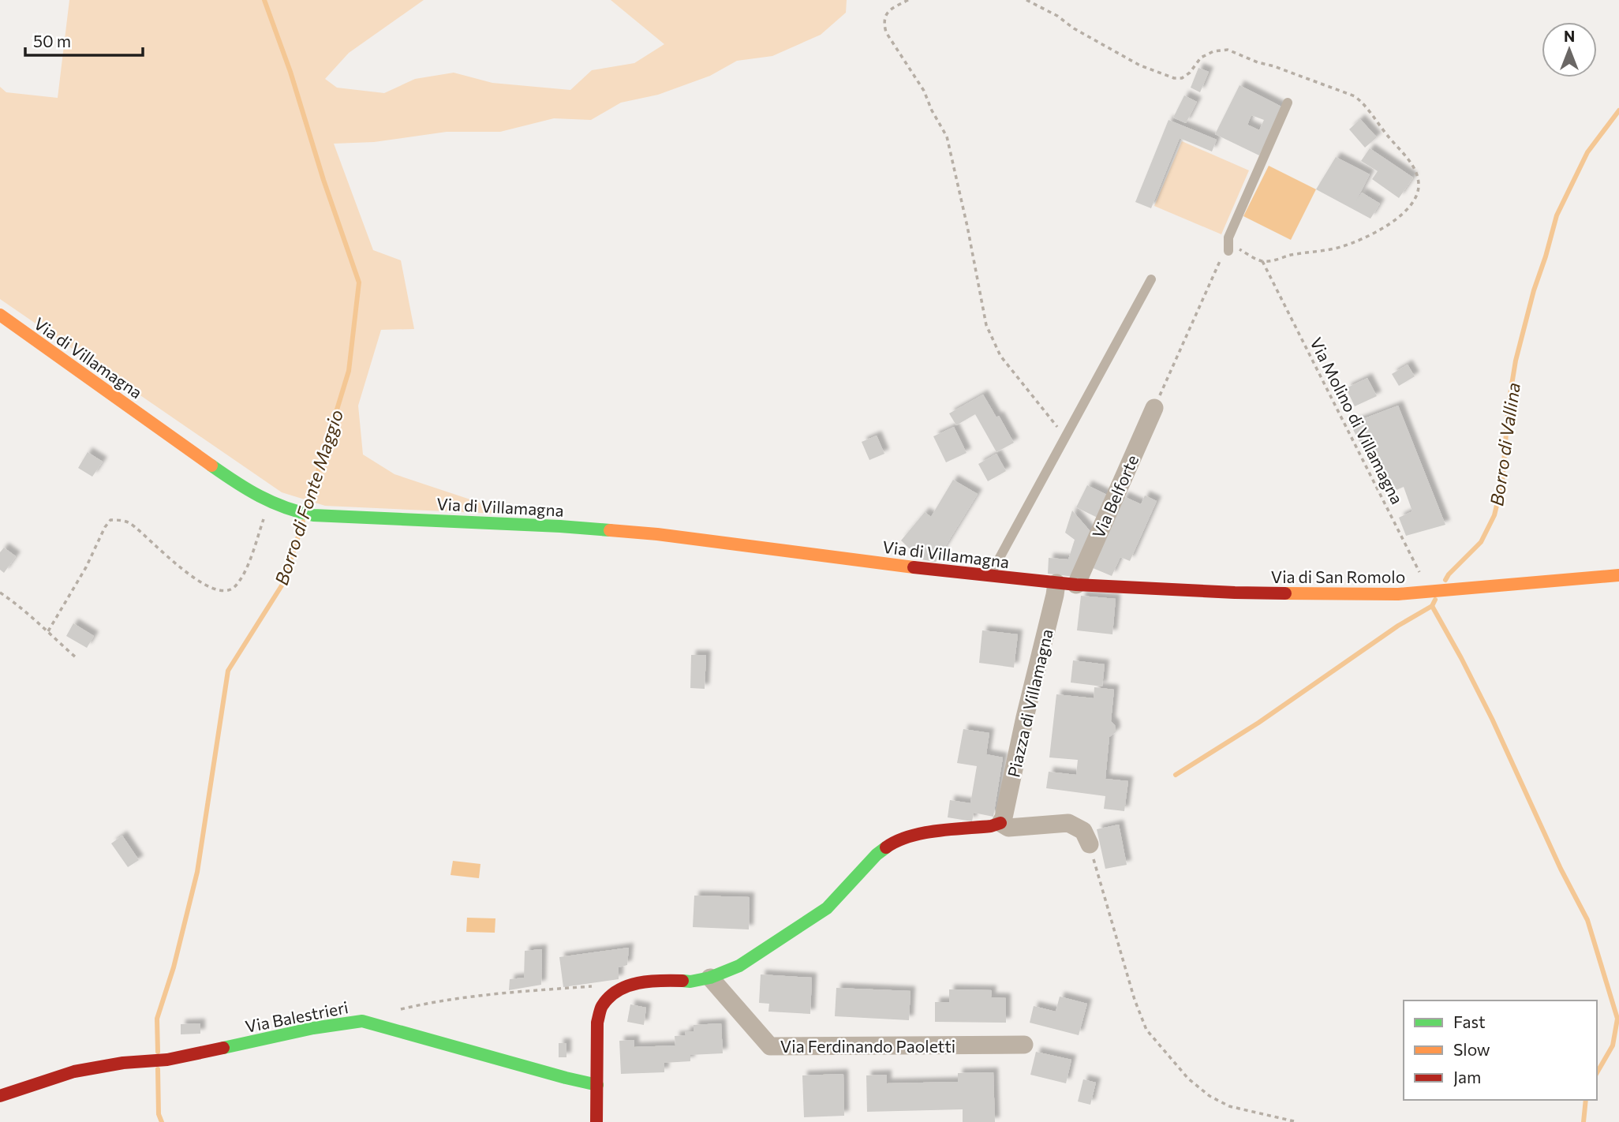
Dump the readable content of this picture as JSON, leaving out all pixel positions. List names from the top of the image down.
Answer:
{
  "streets": {
    "street": [
      "Via di Villamagna",
      "Via Belforte",
      "Via di San Romolo",
      "Piazza di Villamagna",
      "Via Balestrieri",
      "Via Ferdinando Paoletti"
    ],
    "path": ["Via Molino di Villamagna"]
  },
  "crossings": [
    ["Via di Villamagna", "Via di San Romolo"],
    ["Via di Villamagna", "Piazza di Villamagna"],
    ["Via Molino di Villamagna", "Via di San Romolo"],
    ["Via Belforte", "Via di San Romolo"],
    ["Via di San Romolo", "Piazza di Villamagna"]
  ],
  "water": ["Borro di Vallina", "Borro di Fonte Maggio"],
  "legend": ["Fast", "Slow", "Jam"],
  "scale_bar": "50 m",
  "north": "top"
}
